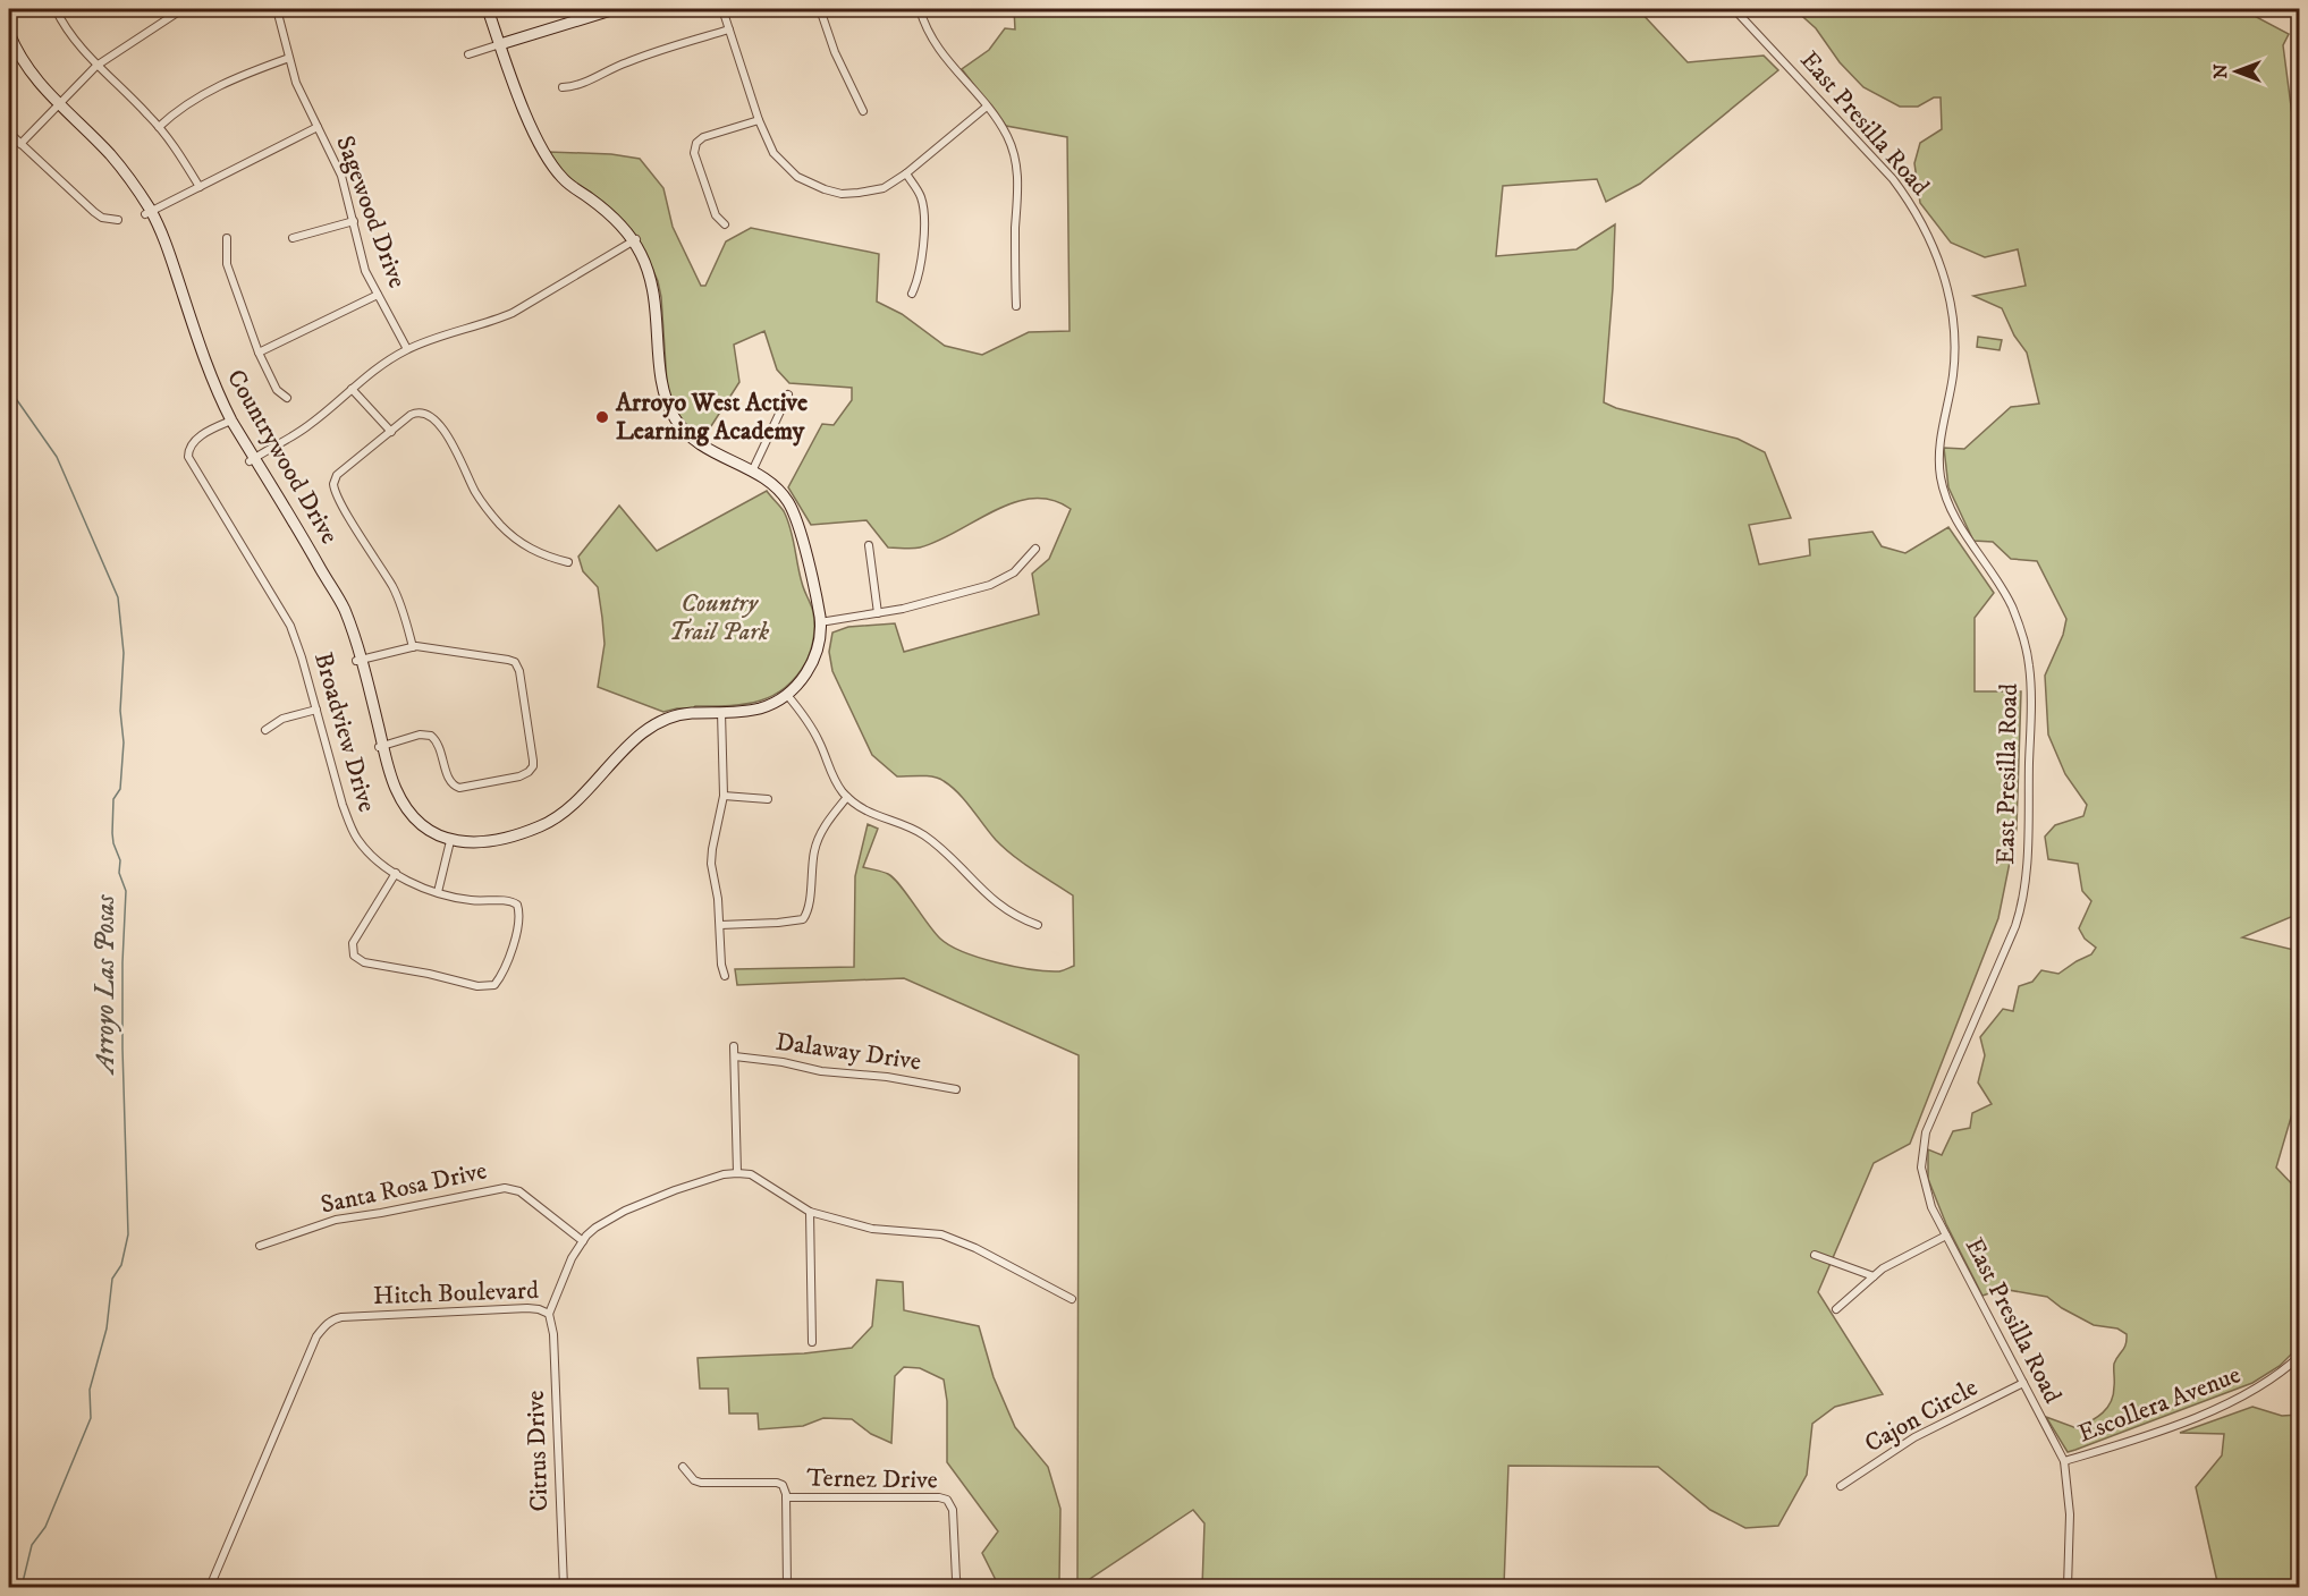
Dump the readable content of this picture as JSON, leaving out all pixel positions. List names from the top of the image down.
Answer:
{
  "streets": {
    "street": [
      "East Presilla Road",
      "Sagewood Drive",
      "Countrywood Drive",
      "Broadview Drive",
      "Dalaway Drive",
      "Santa Rosa Drive",
      "Hitch Boulevard",
      "Escollera Avenue",
      "Cajon Circle",
      "Citrus Drive",
      "Ternez Drive"
    ]
  },
  "crossings": [
    ["East Presilla Road", "Escollera Avenue"],
    ["East Presilla Road", "Cajon Circle"],
    ["Countrywood Drive", "Broadview Drive"],
    ["Santa Rosa Drive", "Hitch Boulevard"],
    ["Hitch Boulevard", "Citrus Drive"]
  ],
  "water": ["Arroyo Las Posas"],
  "parks": ["Country Trail Park"],
  "places": ["Arroyo West Active Learning Academy"],
  "north": "left"
}
